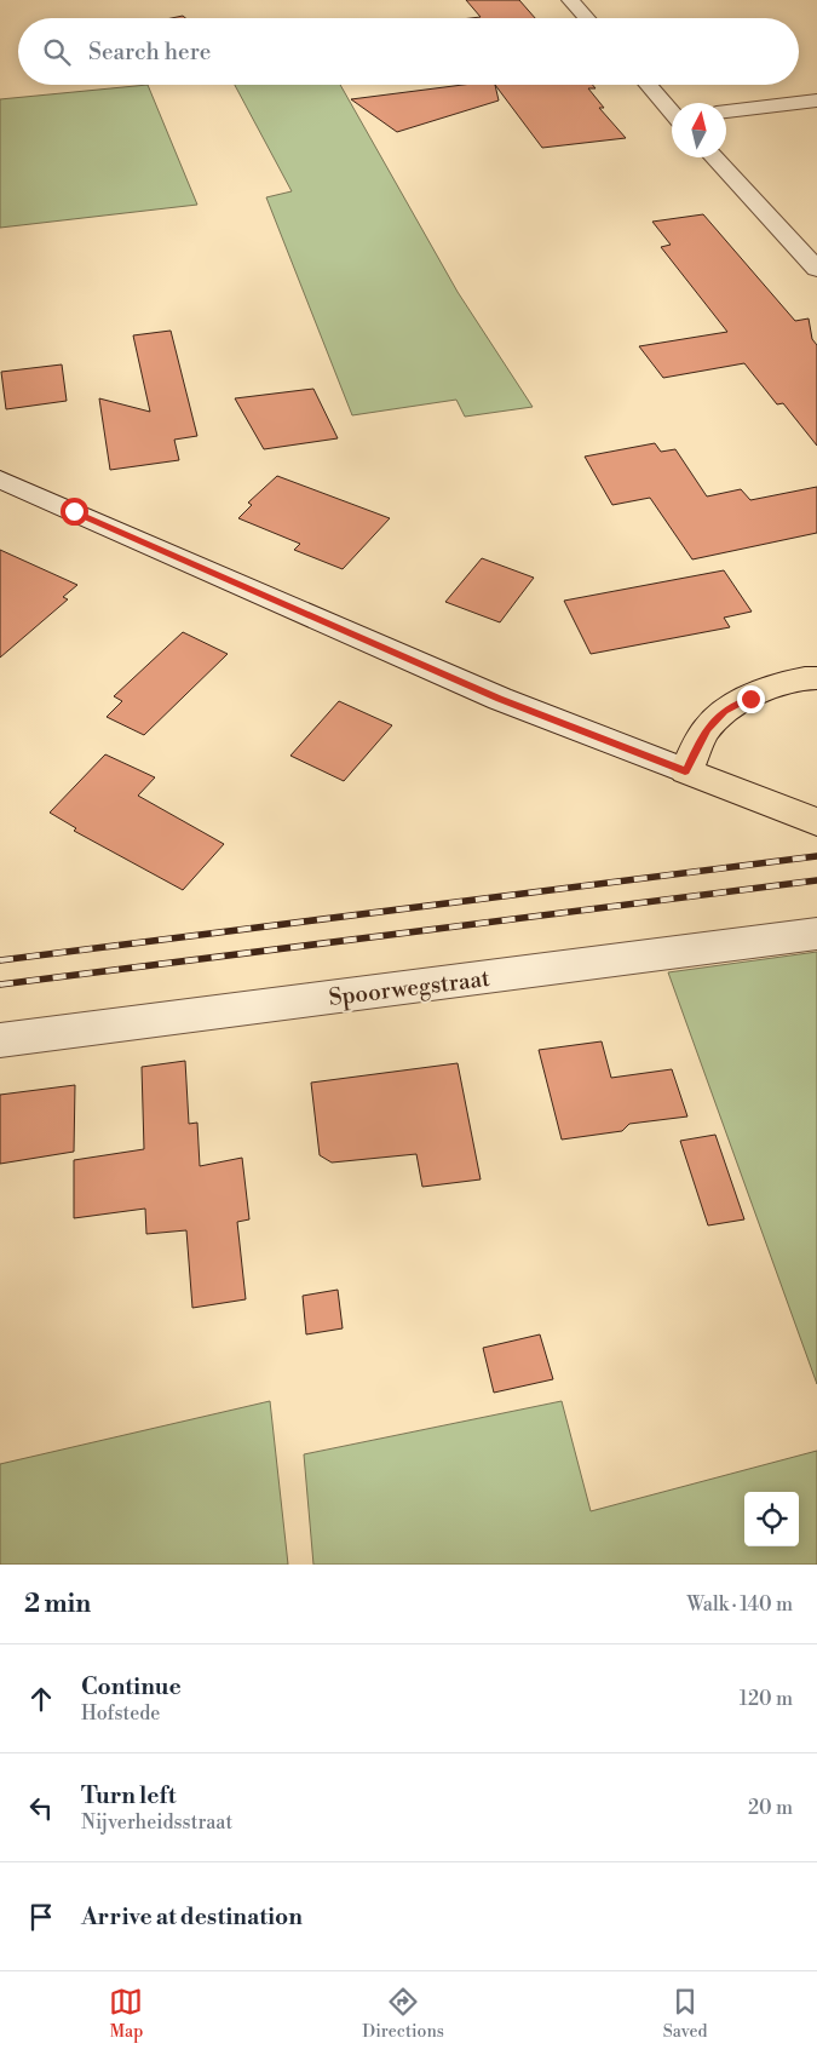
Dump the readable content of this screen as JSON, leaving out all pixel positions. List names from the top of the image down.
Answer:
{
  "streets": {
    "street": ["Spoorwegstraat"]
  },
  "north": "top",
  "page": {
    "search": "Search here",
    "heading": ["2 min", "Walk · 140 m"],
    "list": [
      ["Continue", "Hofstede", "120 m"],
      ["Turn left", "Nijverheidsstraat", "20 m"],
      "Arrive at destination"
    ],
    "nav": ["Map", "Directions", "Saved"]
  }
}
